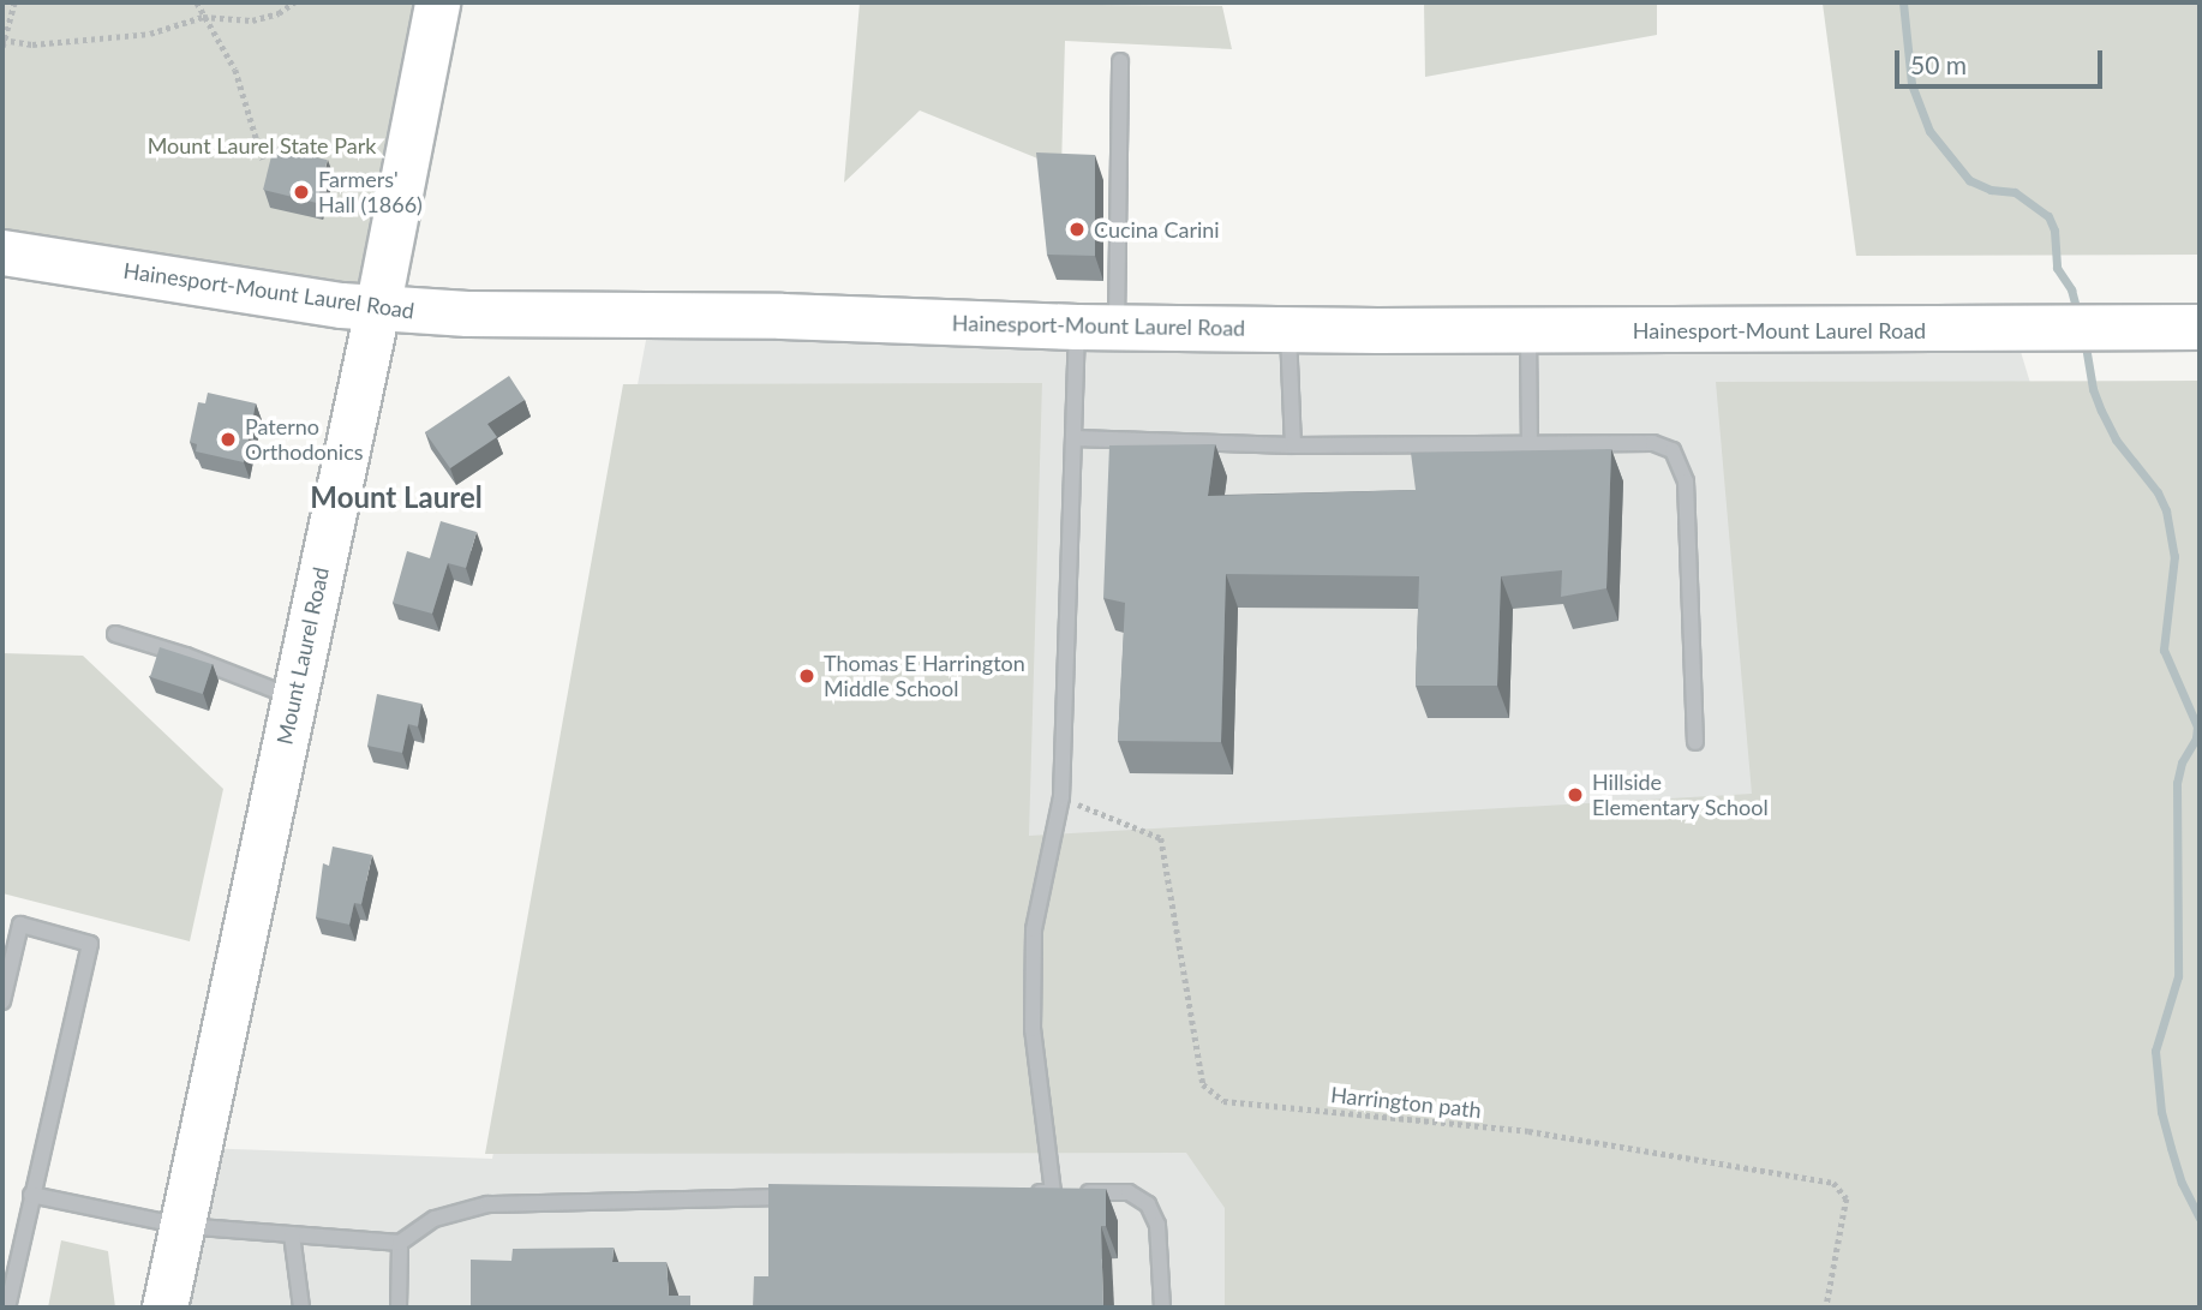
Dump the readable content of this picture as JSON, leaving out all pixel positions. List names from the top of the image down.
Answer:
{
  "streets": {
    "main road": ["Hainesport-Mount Laurel Road", "Mount Laurel Road"],
    "path": ["Harrington path"]
  },
  "crossings": [
    ["Hainesport-Mount Laurel Road", "Mount Laurel Road"]
  ],
  "districts": ["Mount Laurel"],
  "parks": ["Mount Laurel State Park"],
  "places": [
    "Farmers' Hall (1866)",
    "Cucina Carini",
    "Paterno Orthodonics",
    "Thomas E Harrington Middle School",
    "Hillside Elementary School"
  ],
  "scale_bar": "50 m"
}
